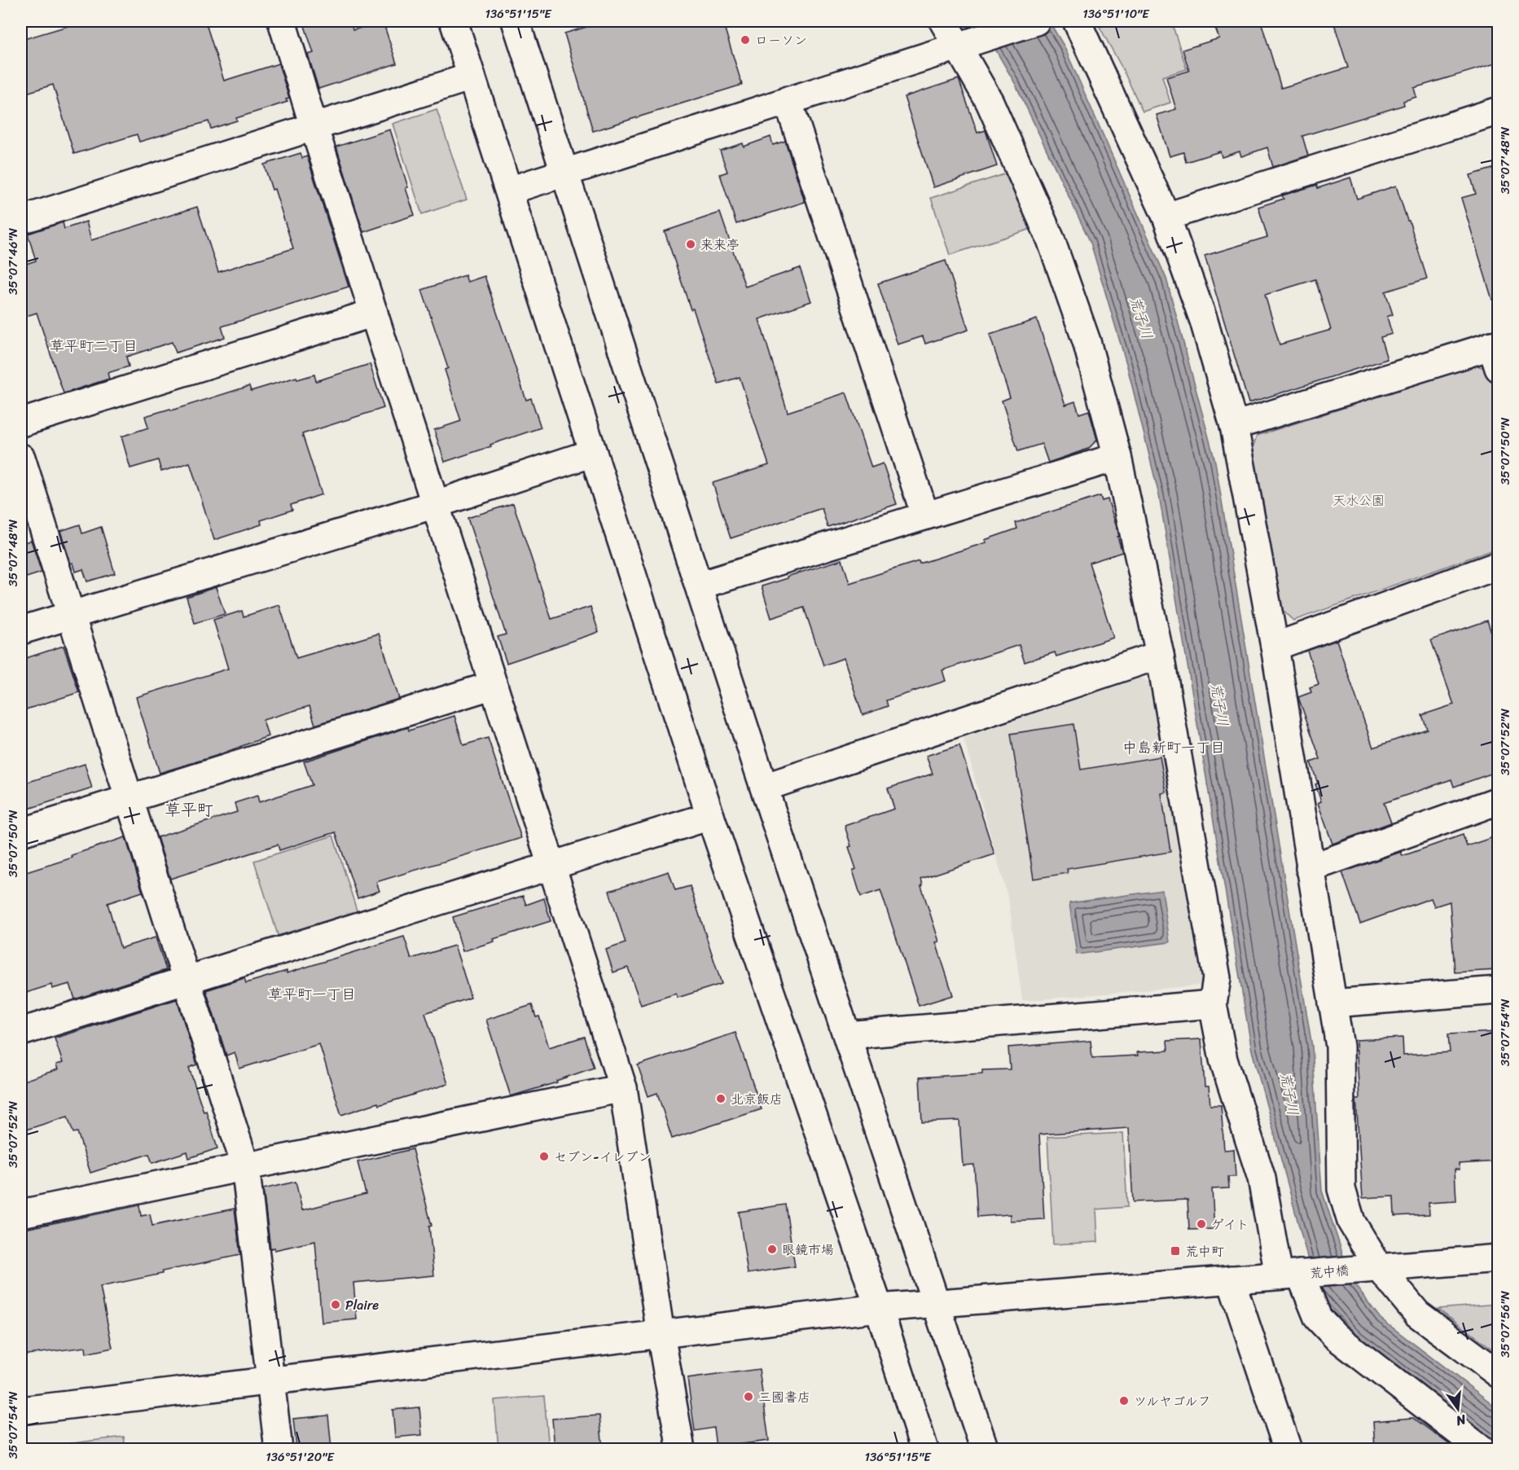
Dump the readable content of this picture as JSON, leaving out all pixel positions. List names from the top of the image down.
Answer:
{
  "streets": {
    "street": ["荒中橋"]
  },
  "districts": [
    "草平町二丁目",
    "中島新町一丁目",
    "草平町",
    "草平町一丁目"
  ],
  "water": ["荒子川"],
  "parks": ["天水公園"],
  "places": {
    "other": [
      "ローソン",
      "来来亭",
      "北京飯店",
      "セブン-イレブン",
      "ゲイト",
      "眼鏡市場",
      "Plaire",
      "三國書店",
      "ツルヤゴルフ"
    ],
    "transit": ["荒中町"]
  },
  "north": "bottom",
  "coordinates": [
    "136°51'15\"E",
    "136°51'10\"E",
    "35°07'48\"N",
    "35°07'46\"N",
    "35°07'50\"N",
    "35°07'52\"N",
    "35°07'54\"N",
    "35°07'56\"N",
    "136°51'20\"E"
  ]
}
